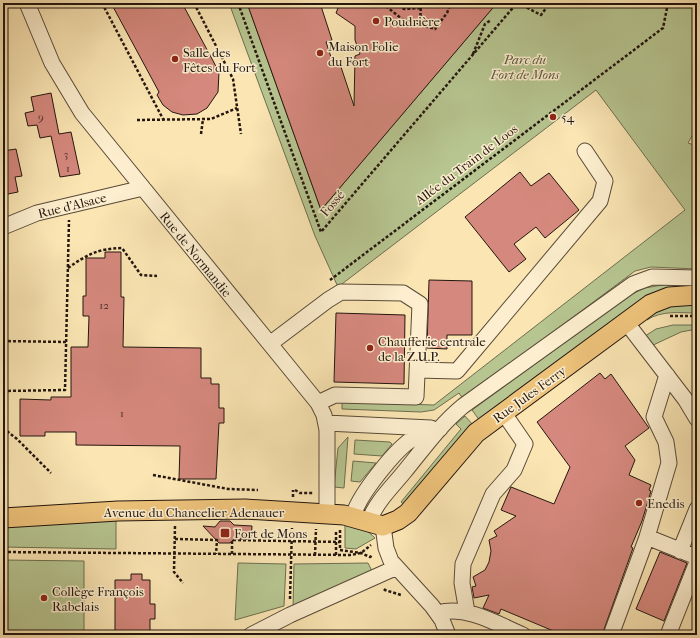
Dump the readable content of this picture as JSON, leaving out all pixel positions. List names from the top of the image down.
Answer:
{
  "streets": {
    "main road": ["Rue Jules Ferry", "Avenue du Chancelier Adenauer"],
    "street": ["Rue d'Alsace", "Rue de Normandie"],
    "path": ["Allée du Train de Loos", "Fossé"]
  },
  "crossings": [
    ["Rue d'Alsace", "Rue de Normandie"],
    ["Rue de Normandie", "Avenue du Chancelier Adenauer"],
    ["Rue Jules Ferry", "Avenue du Chancelier Adenauer"]
  ],
  "parks": ["Parc du Fort de Mons"],
  "places": {
    "other": [
      "Poudrière",
      "Maison Folie du Fort",
      "Salle des Fêtes du Fort",
      "54",
      "Chaufferie centrale de la Z.U.P.",
      "Enedis",
      "Collège François Rabelais"
    ],
    "transit": ["Fort de Mons"]
  },
  "house_numbers": [
    "9",
    "3",
    "1",
    "12",
    "1"
  ]
}
